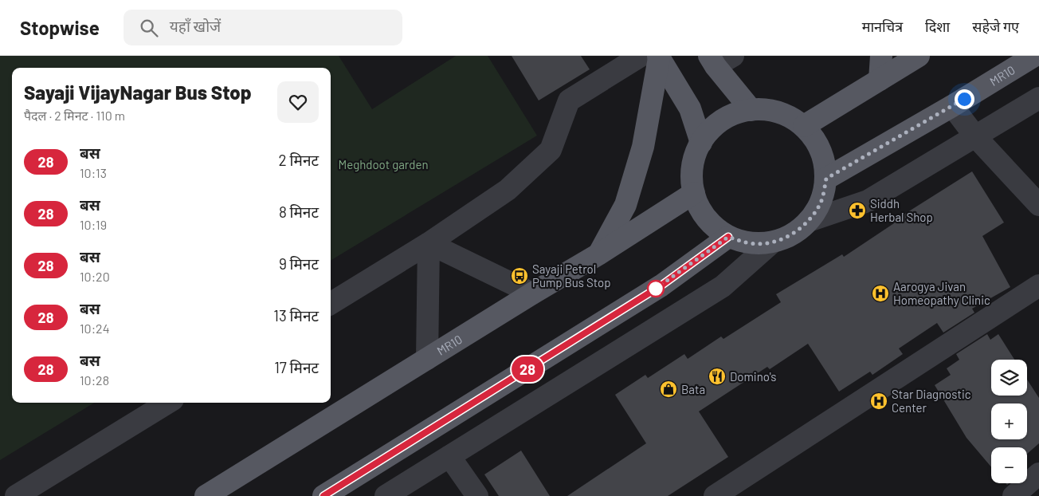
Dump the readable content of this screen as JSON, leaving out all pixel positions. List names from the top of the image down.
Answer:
{
  "streets": {
    "main road": ["MR10"]
  },
  "parks": ["Meghdoot garden"],
  "places": {
    "pharmacy": ["Siddh Herbal Shop"],
    "bus stop": ["Sayaji Petrol Pump Bus Stop"],
    "hospital": ["Aarogya Jivan Homeopathy Clinic", "Star Diagnostic Center"],
    "restaurant": ["Domino's"],
    "shop": ["Bata"]
  },
  "lines": ["bus line 28"],
  "page": {
    "header": "Stopwise",
    "search": "यहाँ खोजें",
    "nav": ["मानचित्र", "दिशा", "सहेजे गए"],
    "on_map": "28",
    "heading": ["Sayaji VijayNagar Bus Stop", "पैदल · 2 मिनट · 110 m"],
    "list": [
      {
        "mark": "28",
        "name": "बस",
        "note": "10:13",
        "value": "2 मिनट"
      },
      {
        "mark": "28",
        "name": "बस",
        "note": "10:19",
        "value": "8 मिनट"
      },
      {
        "mark": "28",
        "name": "बस",
        "note": "10:20",
        "value": "9 मिनट"
      },
      {
        "mark": "28",
        "name": "बस",
        "note": "10:24",
        "value": "13 मिनट"
      },
      {
        "mark": "28",
        "name": "बस",
        "note": "10:28",
        "value": "17 मिनट"
      }
    ],
    "map_buttons": ["+", "−"]
  }
}
